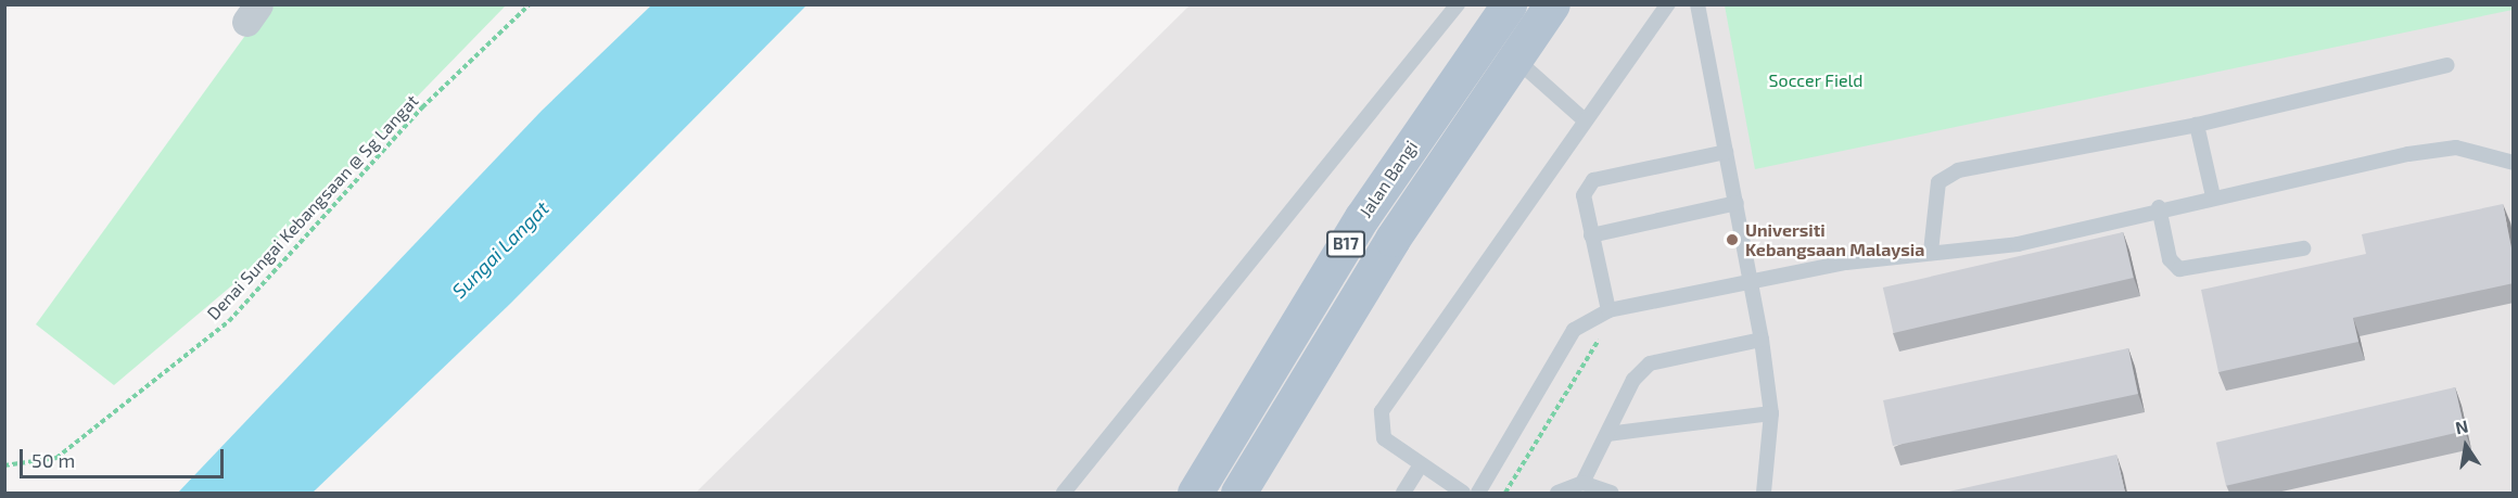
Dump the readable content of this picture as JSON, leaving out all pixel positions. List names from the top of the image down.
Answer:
{
  "streets": {
    "main road": ["Jalan Bangi", "B17"],
    "path": ["Denai Sungai Kebangsaan @ Sg Langat"]
  },
  "water": ["Sungai Langat"],
  "parks": ["Soccer Field"],
  "places": ["Universiti Kebangsaan Malaysia"],
  "scale_bar": "50 m",
  "north": "top"
}
